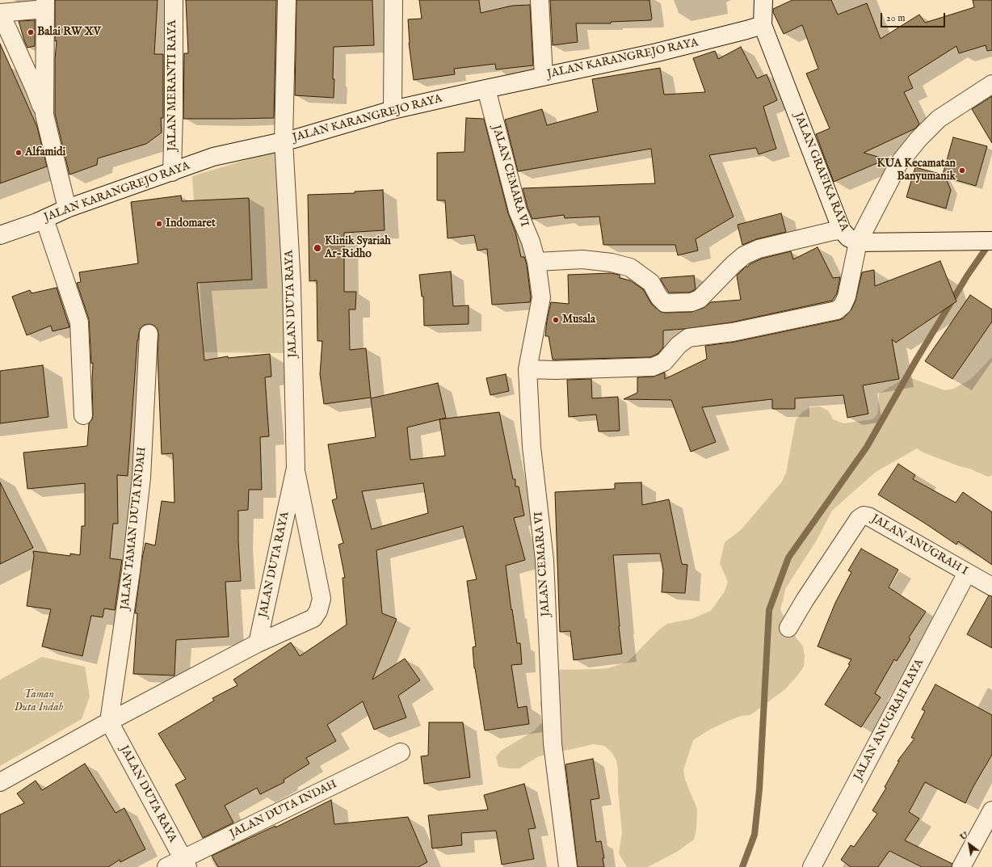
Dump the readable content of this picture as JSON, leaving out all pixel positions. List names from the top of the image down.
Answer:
{
  "streets": {
    "street": [
      "JALAN KARANGREJO RAYA",
      "JALAN MERANTI RAYA",
      "JALAN GRAFIKA RAYA",
      "JALAN CEMARA VI",
      "JALAN DUTA RAYA",
      "JALAN TAMAN DUTA INDAH",
      "JALAN ANUGRAH I",
      "JALAN ANUGRAH RAYA",
      "JALAN DUTA INDAH"
    ]
  },
  "crossings": [
    ["JALAN KARANGREJO RAYA", "JALAN MERANTI RAYA"],
    ["JALAN KARANGREJO RAYA", "JALAN GRAFIKA RAYA"],
    ["JALAN KARANGREJO RAYA", "JALAN CEMARA VI"],
    ["JALAN KARANGREJO RAYA", "JALAN DUTA RAYA"],
    ["JALAN DUTA RAYA", "JALAN TAMAN DUTA INDAH"],
    ["JALAN DUTA RAYA", "JALAN DUTA INDAH"],
    ["JALAN ANUGRAH I", "JALAN ANUGRAH RAYA"]
  ],
  "parks": ["Taman Duta Indah"],
  "places": [
    "Balai RW XV",
    "Alfamidi",
    "KUA Kecamatan Banyumanik",
    "Indomaret",
    "Klinik Syariah Ar-Ridho",
    "Musala"
  ],
  "scale_bar": "20 m",
  "north": "top left"
}
